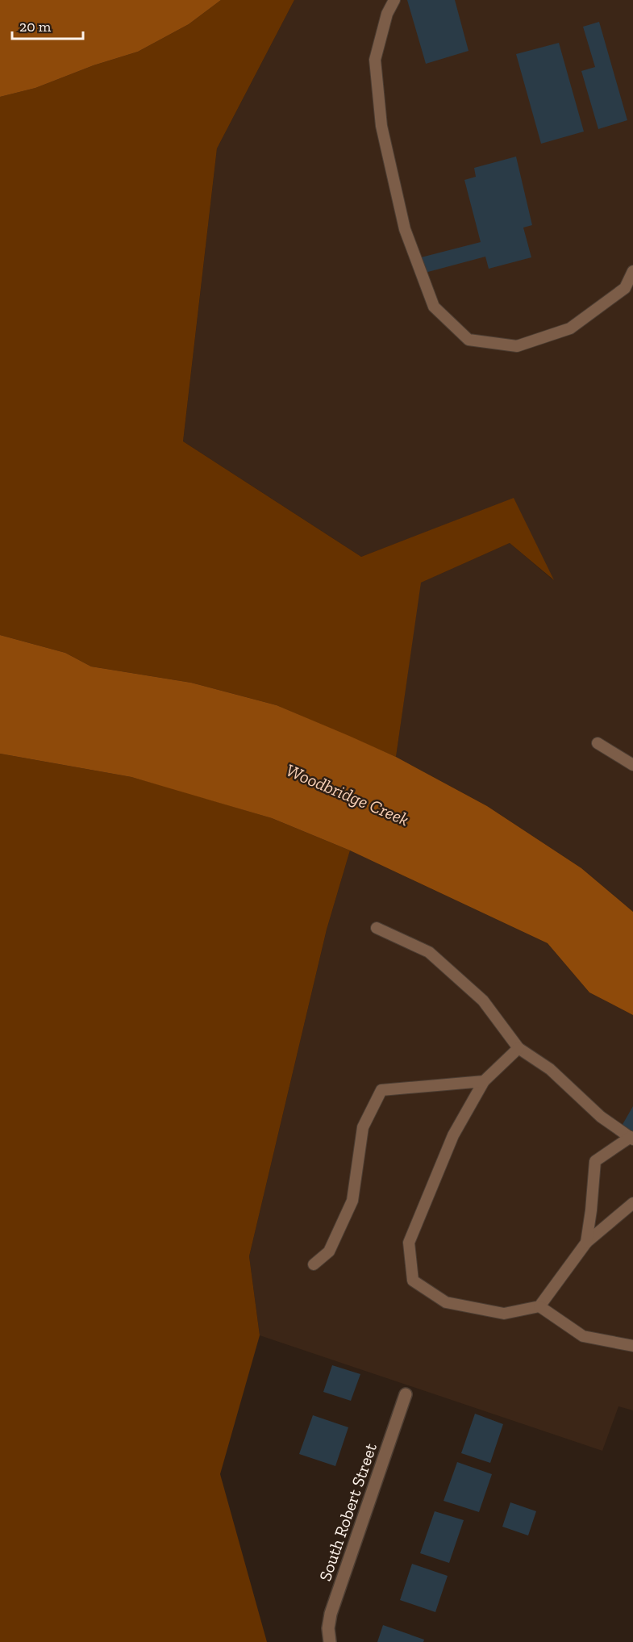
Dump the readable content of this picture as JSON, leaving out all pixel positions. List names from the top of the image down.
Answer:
{
  "streets": {
    "street": ["South Robert Street"]
  },
  "water": ["Woodbridge Creek"],
  "scale_bar": "20 m"
}
